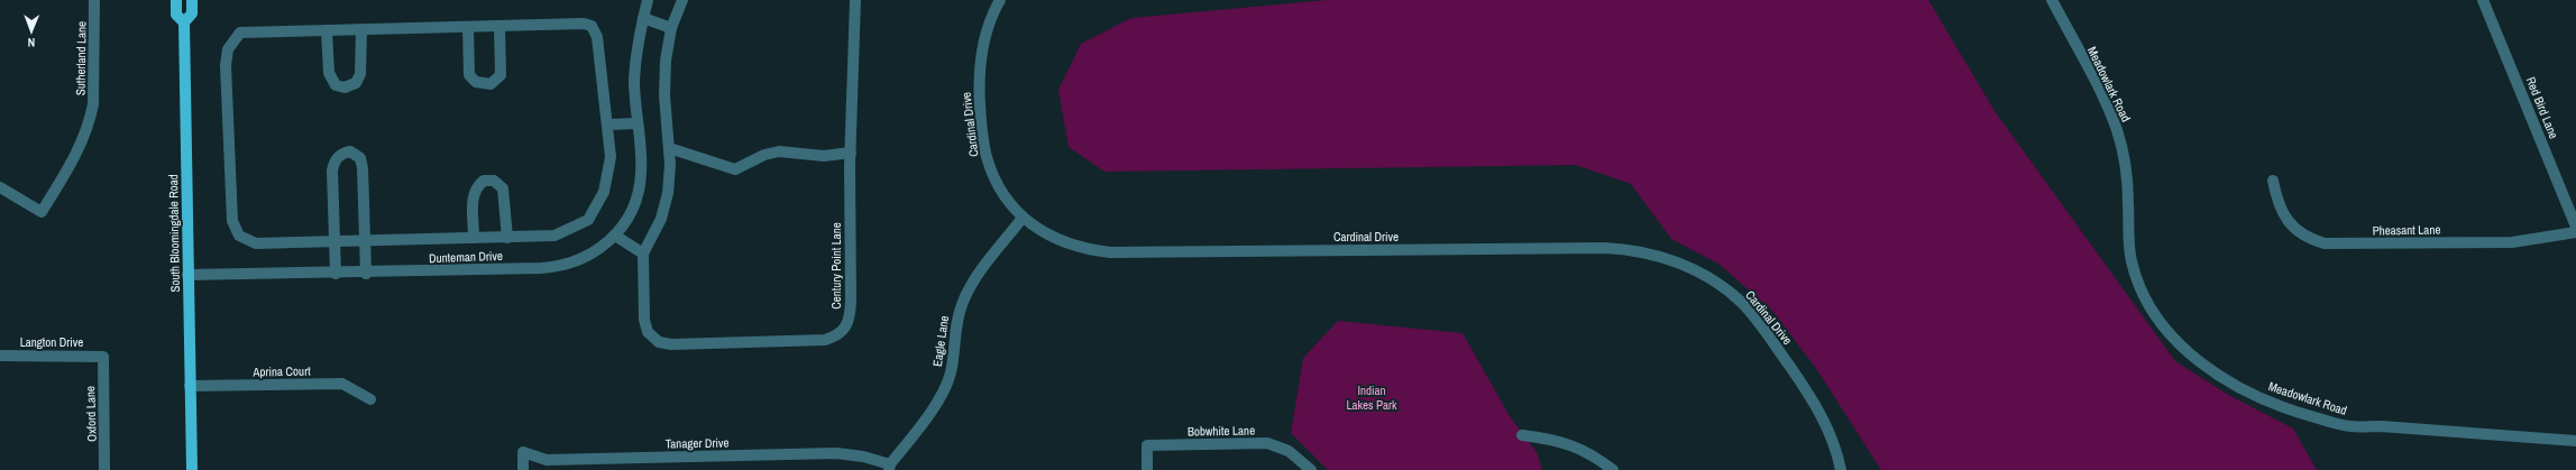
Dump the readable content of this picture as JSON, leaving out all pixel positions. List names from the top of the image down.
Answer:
{
  "streets": {
    "main road": ["South Bloomingdale Road"],
    "street": [
      "Sutherland Lane",
      "Meadowlark Road",
      "Red Bird Lane",
      "Cardinal Drive",
      "Pheasant Lane",
      "Dunteman Drive",
      "Century Point Lane",
      "Eagle Lane",
      "Langton Drive",
      "Aprina Court",
      "Oxford Lane",
      "Bobwhite Lane",
      "Tanager Drive"
    ]
  },
  "crossings": [
    ["Cardinal Drive", "Eagle Lane"],
    ["South Bloomingdale Road", "Dunteman Drive"],
    ["South Bloomingdale Road", "Aprina Court"],
    ["Eagle Lane", "Tanager Drive"],
    ["Langton Drive", "Oxford Lane"]
  ],
  "parks": ["Indian Lakes Park"],
  "north": "bottom"
}
